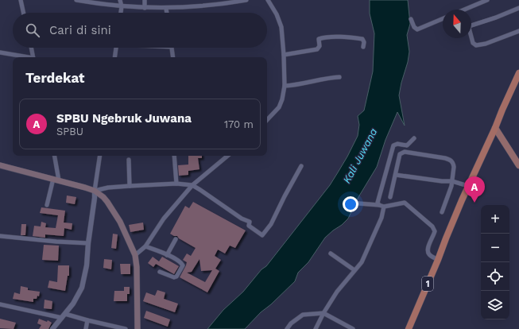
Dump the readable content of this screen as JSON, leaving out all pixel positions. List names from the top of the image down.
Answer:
{
  "streets": {
    "highway": ["1"]
  },
  "water": ["Kali Juwana"],
  "north": "top",
  "page": {
    "search": "Cari di sini",
    "heading": "Terdekat",
    "list": [
      {
        "mark": "A",
        "name": "SPBU Ngebruk Juwana",
        "note": "SPBU",
        "value": "170 m"
      }
    ],
    "pins": "A",
    "map_buttons": ["+", "−"]
  }
}
